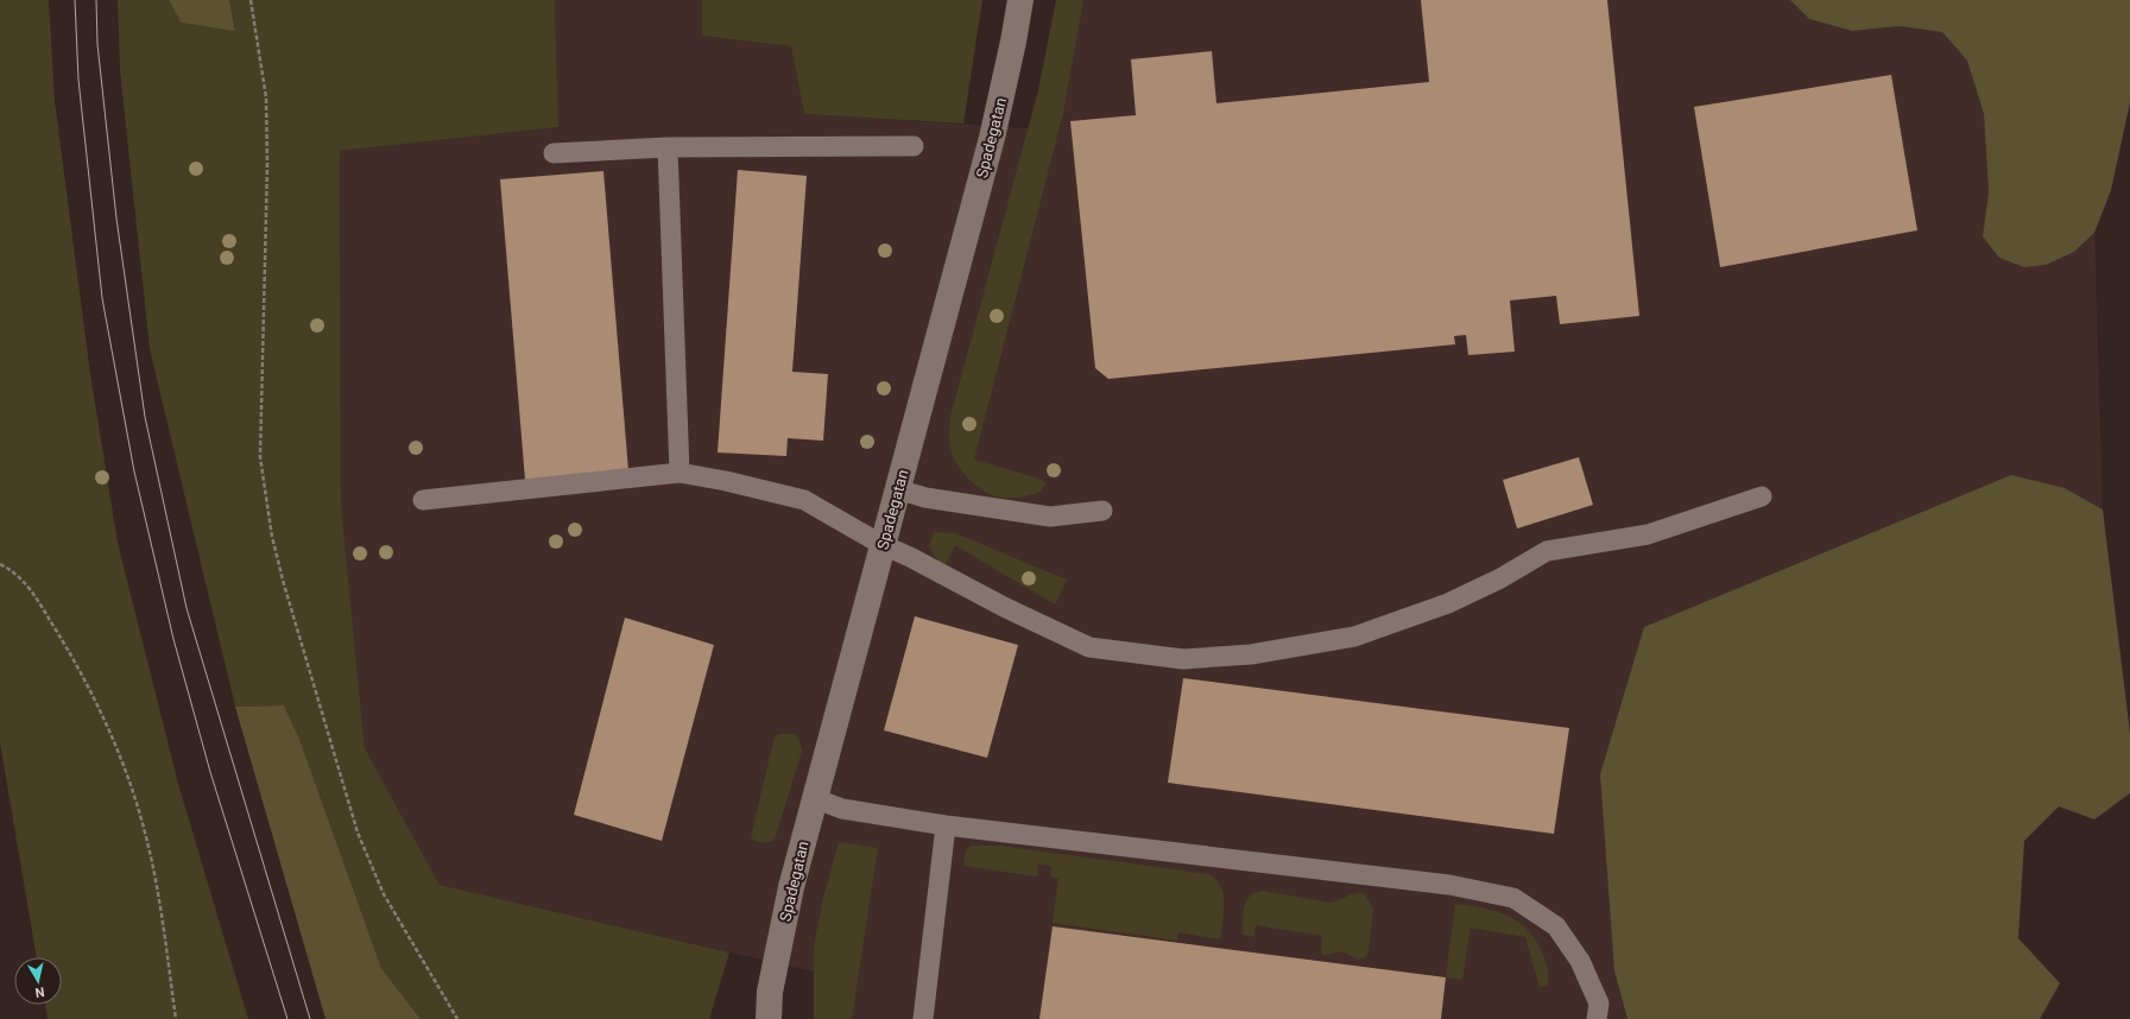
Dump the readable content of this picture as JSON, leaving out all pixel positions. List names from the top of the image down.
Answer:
{
  "streets": {
    "street": ["Spadegatan"]
  },
  "north": "bottom"
}
